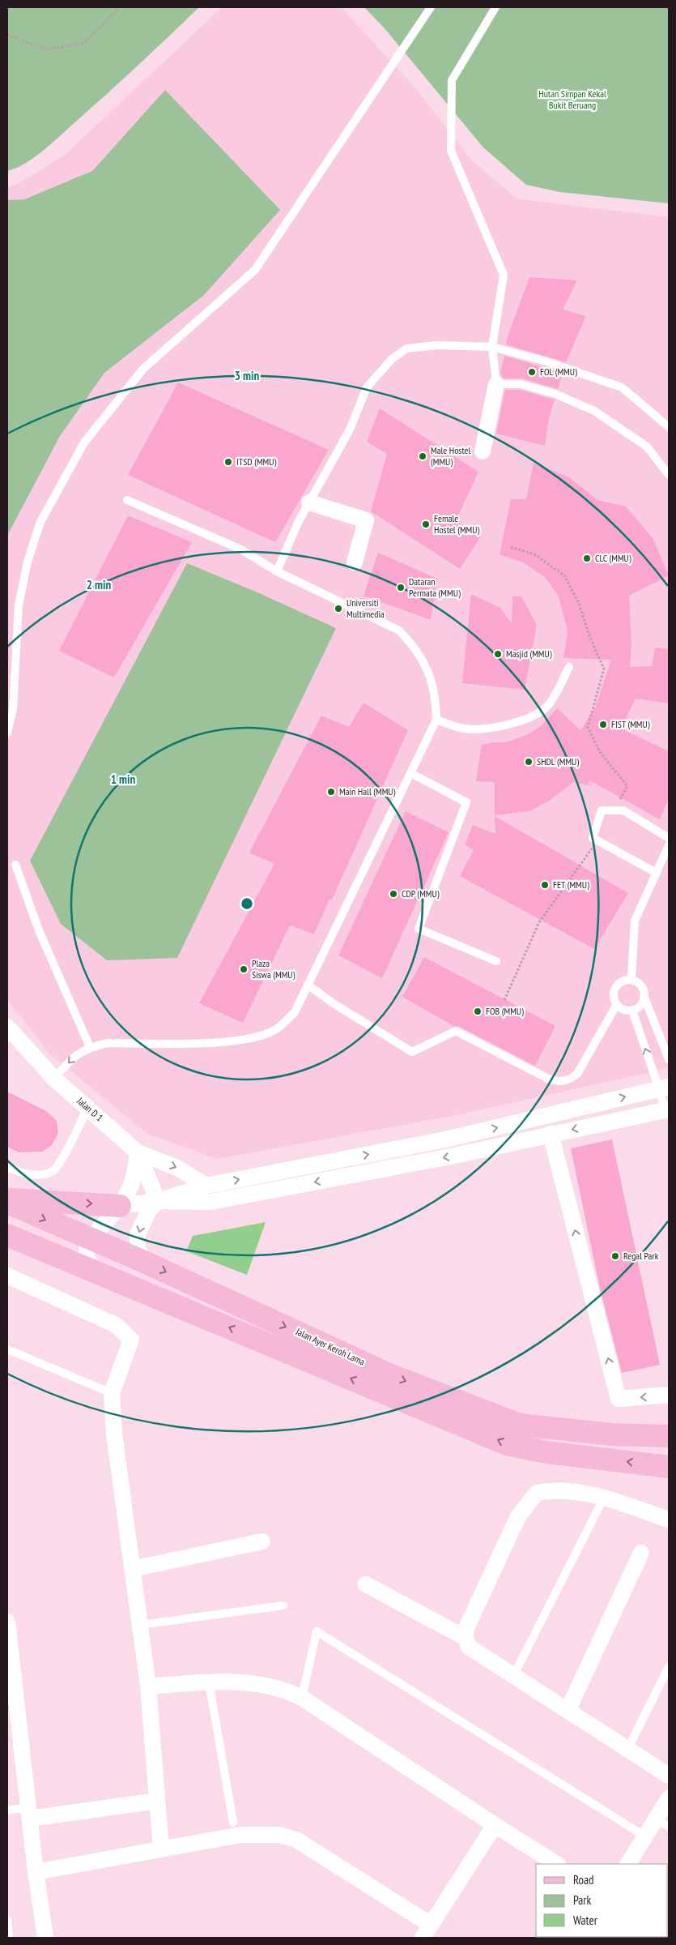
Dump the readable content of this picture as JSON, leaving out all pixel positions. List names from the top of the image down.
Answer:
{
  "streets": {
    "main road": ["Jalan Ayer Keroh Lama"],
    "street": ["Jalan D 1"]
  },
  "parks": ["Hutan Simpan Kekal Bukit Beruang"],
  "places": [
    "FOL (MMU)",
    "Male Hostel (MMU)",
    "ITSD (MMU)",
    "Female Hostel (MMU)",
    "CLC (MMU)",
    "Dataran Permata (MMU)",
    "Universiti Multimedia",
    "Masjid (MMU)",
    "FIST (MMU)",
    "SHDL (MMU)",
    "Main Hall (MMU)",
    "FET (MMU)",
    "CDP (MMU)",
    "Plaza Siswa (MMU)",
    "FOB (MMU)",
    "Regal Park"
  ],
  "legend": ["Road", "Park", "Water"],
  "rings": ["3 min", "2 min", "1 min"]
}
